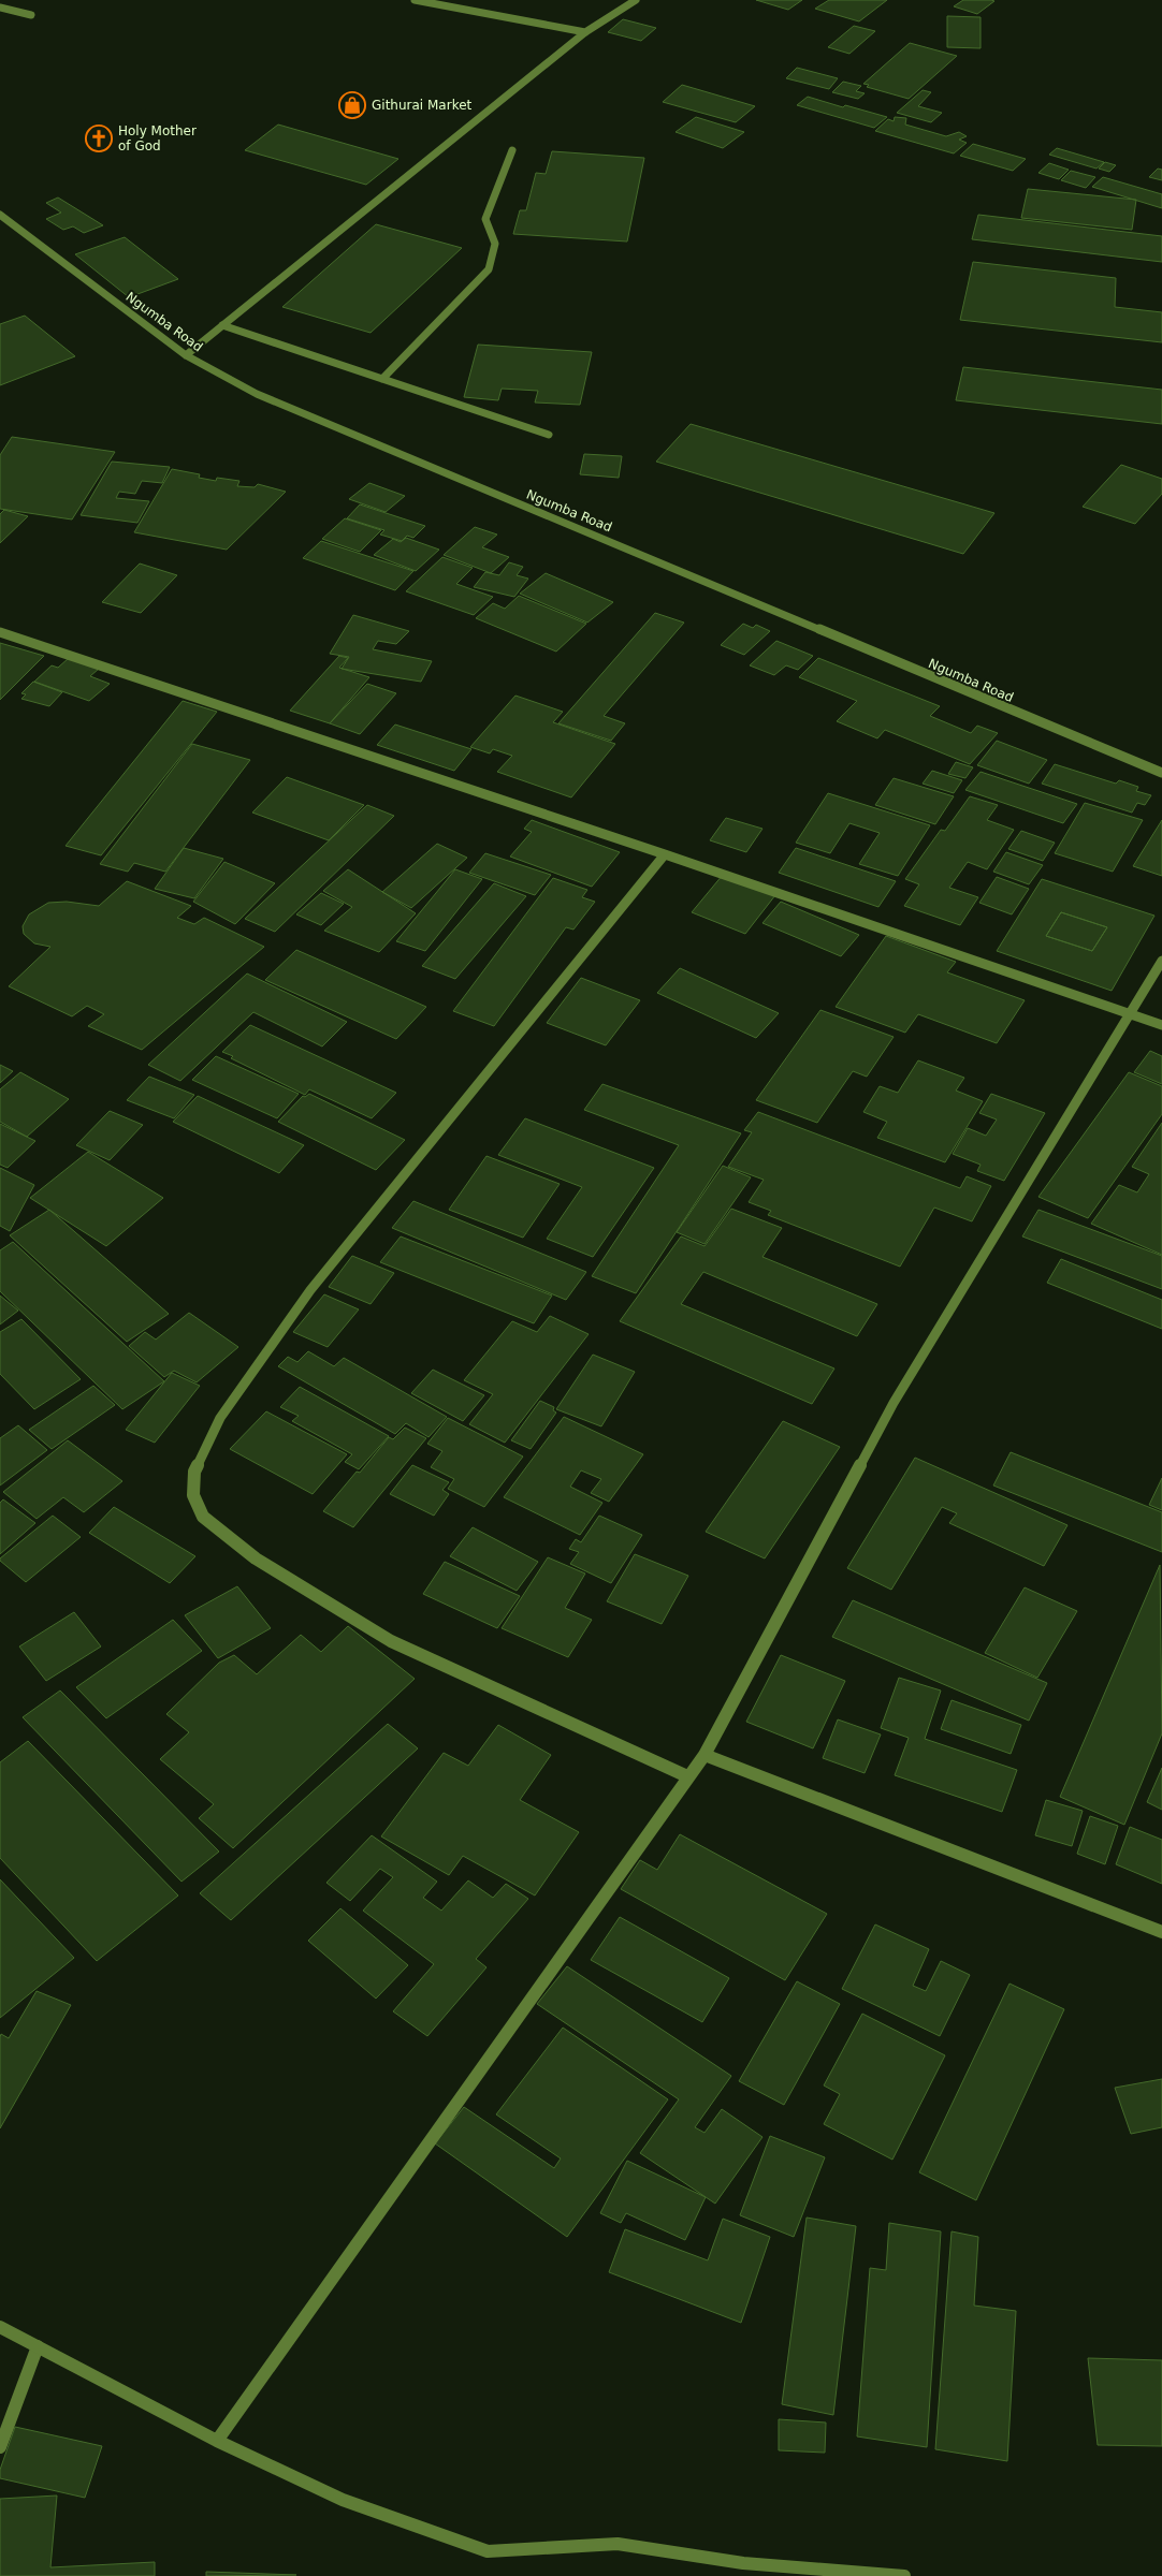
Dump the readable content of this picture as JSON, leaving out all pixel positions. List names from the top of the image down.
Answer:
{
  "streets": {
    "street": ["Ngumba Road"]
  },
  "places": {
    "shop": ["Githurai Market"],
    "church": ["Holy Mother of God"]
  }
}
